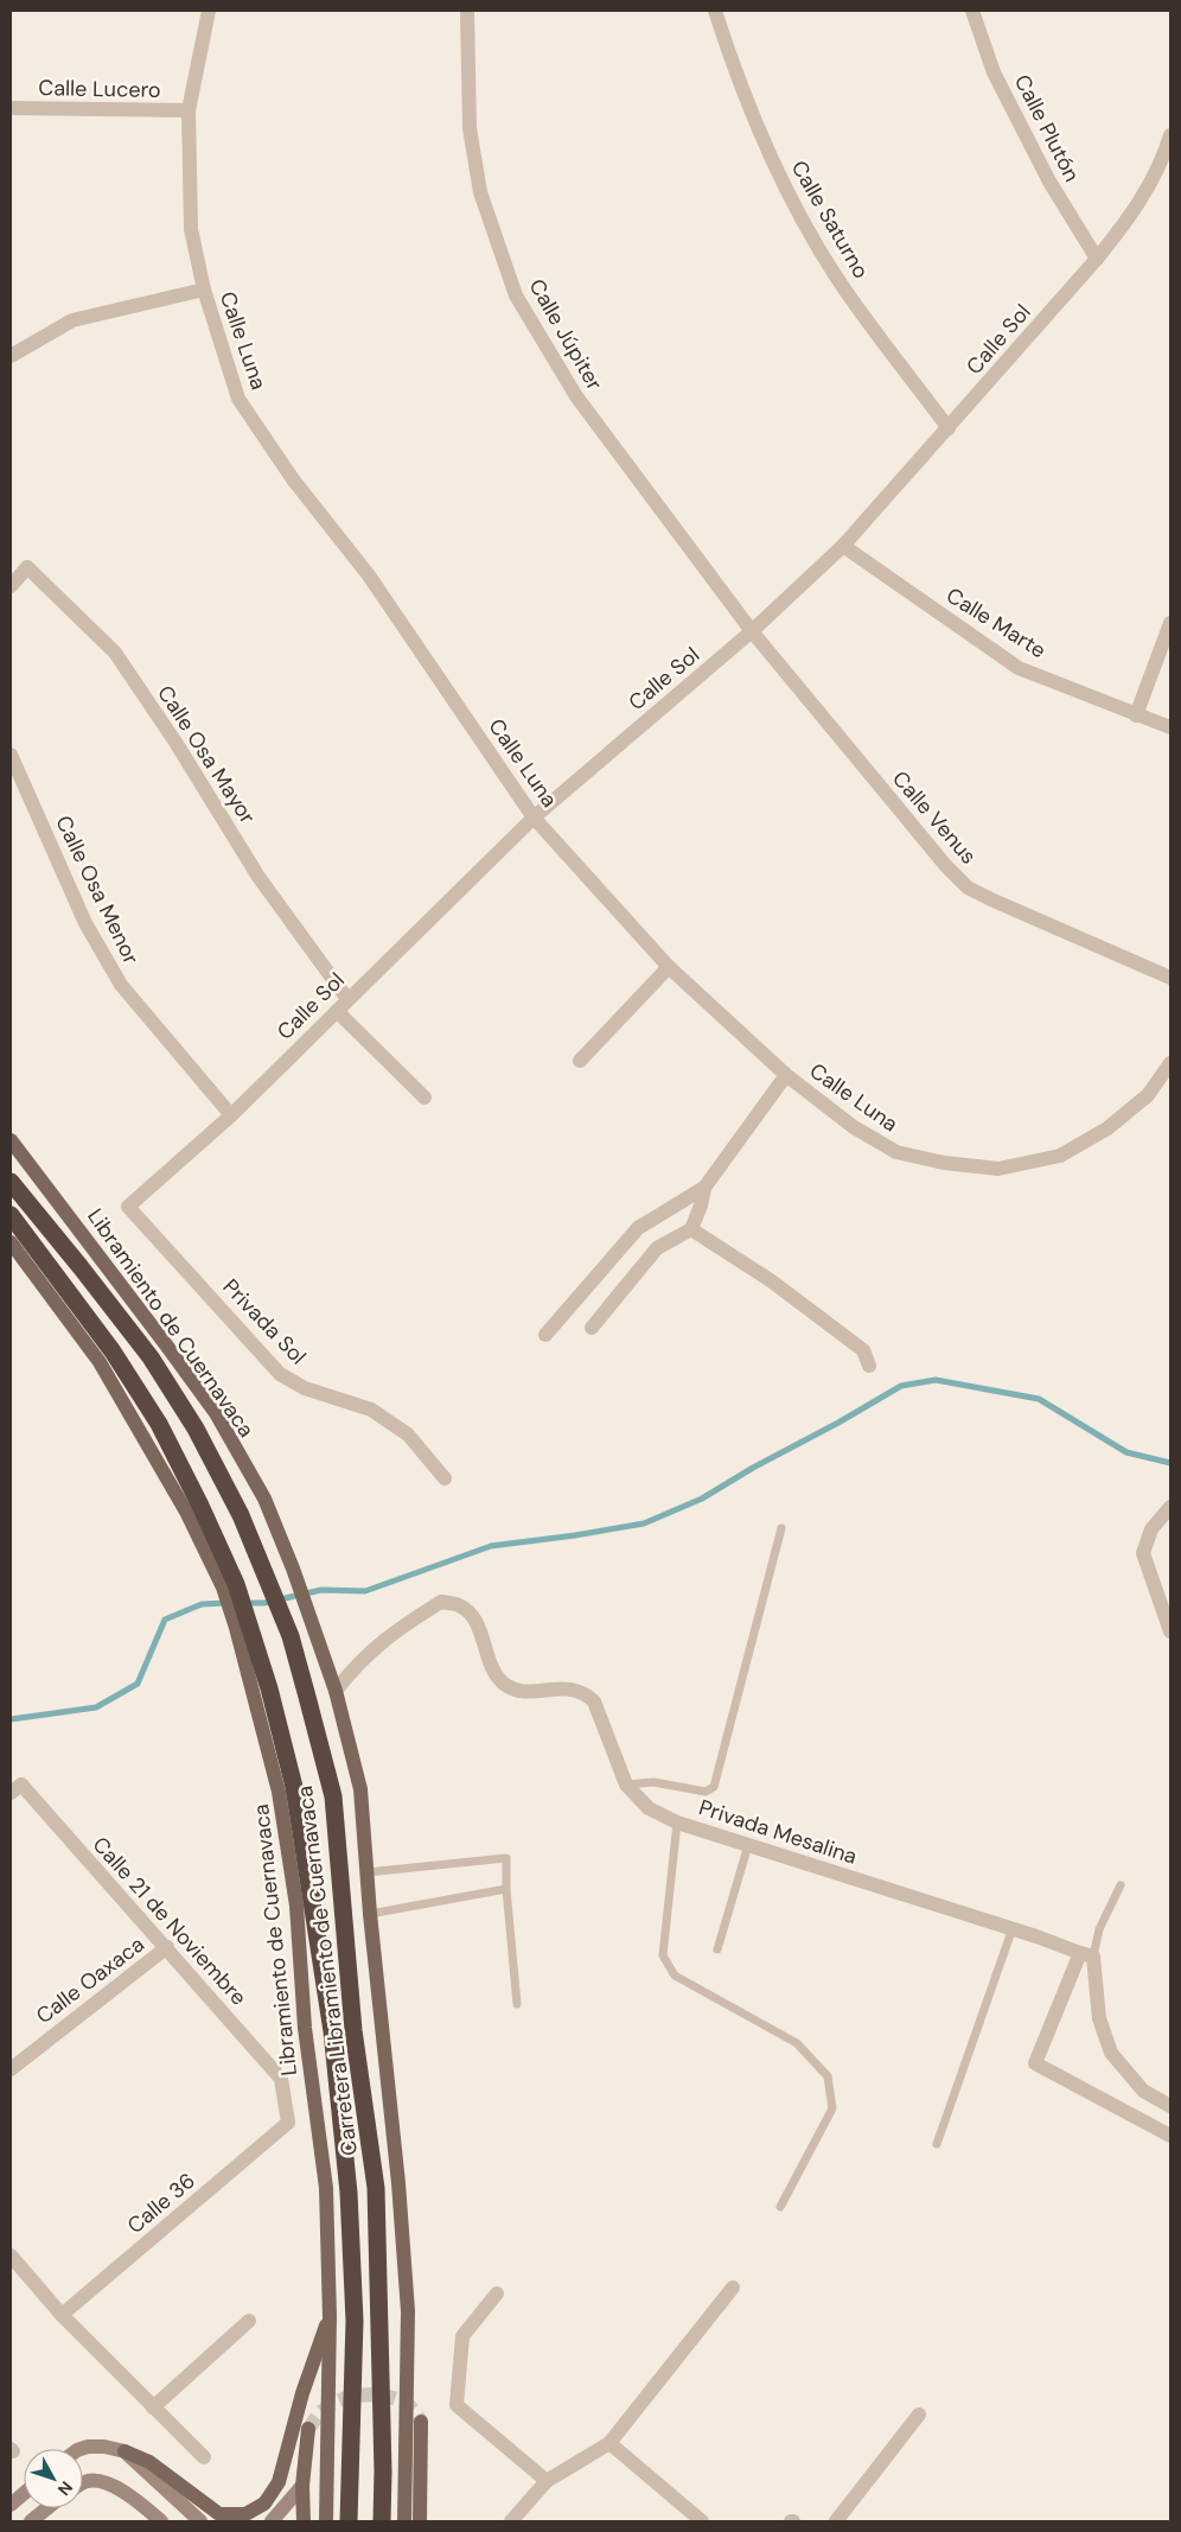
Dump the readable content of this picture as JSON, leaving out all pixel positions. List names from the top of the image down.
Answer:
{
  "streets": {
    "highway": ["Carretera Libramiento de Cuernavaca"],
    "main road": ["Libramiento de Cuernavaca"],
    "street": [
      "Calle Lucero",
      "Calle Plutón",
      "Calle Saturno",
      "Calle Júpiter",
      "Calle Sol",
      "Calle Luna",
      "Calle Marte",
      "Calle Osa Mayor",
      "Calle Venus",
      "Calle Osa Menor",
      "Privada Sol",
      "Privada Mesalina",
      "Calle 21 de Noviembre",
      "Calle Oaxaca",
      "Calle 36"
    ]
  },
  "crossings": [
    ["Calle Lucero", "Calle Luna"],
    ["Calle Plutón", "Calle Sol"],
    ["Calle Saturno", "Calle Sol"],
    ["Calle Júpiter", "Calle Sol"],
    ["Calle Júpiter", "Calle Venus"],
    ["Calle Sol", "Calle Luna"],
    ["Calle Sol", "Calle Marte"],
    ["Calle Sol", "Calle Osa Mayor"],
    ["Calle Sol", "Calle Venus"],
    ["Calle Sol", "Calle Osa Menor"],
    ["Calle Sol", "Privada Sol"],
    ["Libramiento de Cuernavaca", "Privada Mesalina"],
    ["Libramiento de Cuernavaca", "Carretera Libramiento de Cuernavaca"],
    ["Calle 21 de Noviembre", "Calle Oaxaca"],
    ["Calle 21 de Noviembre", "Calle 36"]
  ],
  "north": "bottom right"
}
